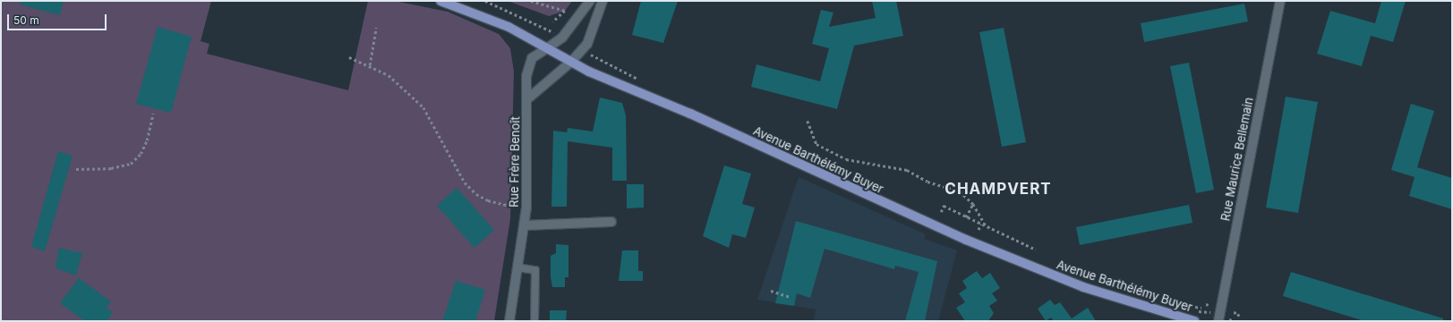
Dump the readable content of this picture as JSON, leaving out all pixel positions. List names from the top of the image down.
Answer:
{
  "streets": {
    "main road": ["Avenue Barthélémy Buyer"],
    "street": ["Rue Maurice Bellemain", "Rue Frère Benoît"]
  },
  "crossings": [
    ["Avenue Barthélémy Buyer", "Rue Frère Benoît"]
  ],
  "districts": ["CHAMPVERT"],
  "scale_bar": "50 m"
}
